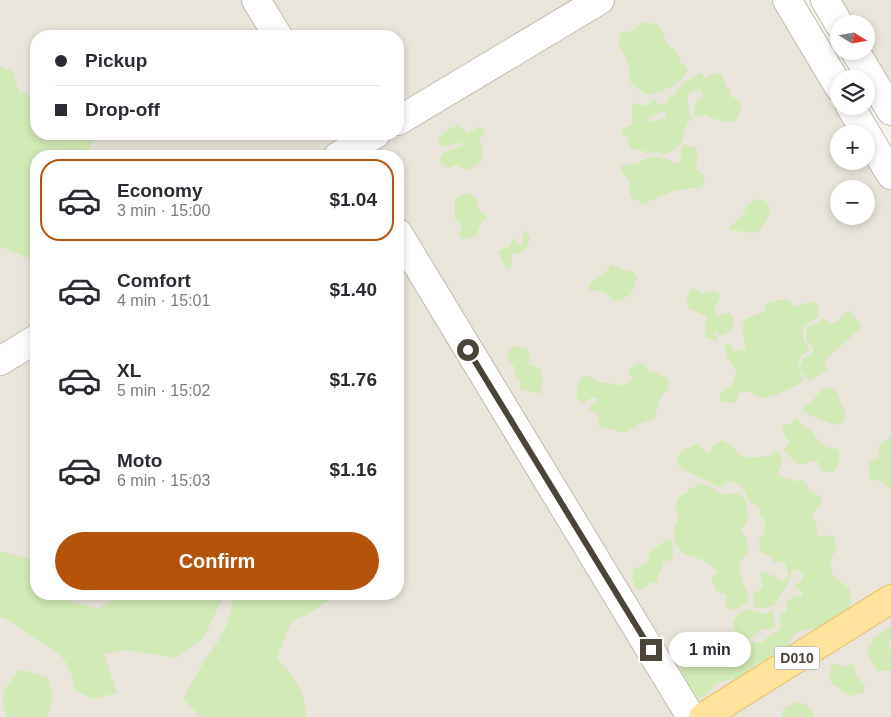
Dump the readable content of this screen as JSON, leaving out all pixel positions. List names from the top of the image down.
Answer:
{
  "streets": {
    "main road": ["D010"]
  },
  "north": "right",
  "page": {
    "map_buttons": ["+", "−"],
    "banner": ["Pickup", "Drop-off"],
    "list": [
      {
        "name": "Economy",
        "note": "3 min · 15:00",
        "value": "$1.04"
      },
      {
        "name": "Comfort",
        "note": "4 min · 15:01",
        "value": "$1.40"
      },
      {
        "name": "XL",
        "note": "5 min · 15:02",
        "value": "$1.76"
      },
      {
        "name": "Moto",
        "note": "6 min · 15:03",
        "value": "$1.16"
      }
    ],
    "buttons": "Confirm",
    "bubble": "1 min"
  }
}
